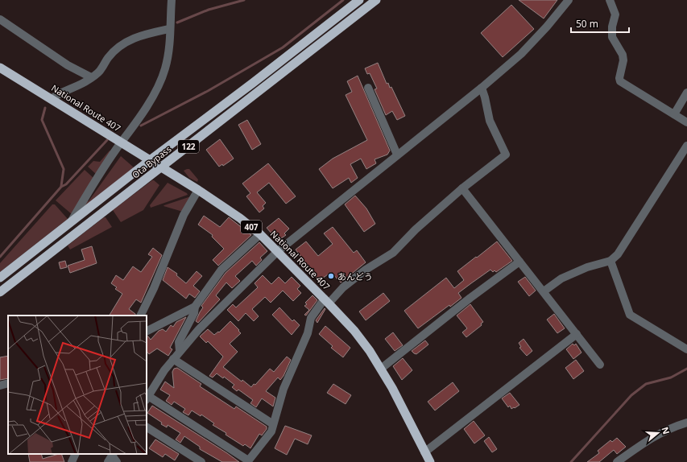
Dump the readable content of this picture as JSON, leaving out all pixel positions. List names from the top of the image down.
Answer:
{
  "streets": {
    "highway": [
      "National Route 407",
      "122",
      "Ota Bypass",
      "407"
    ]
  },
  "crossings": [
    ["National Route 407", "Ota Bypass"]
  ],
  "places": ["あんどう"],
  "scale_bar": "50 m",
  "north": "right"
}
